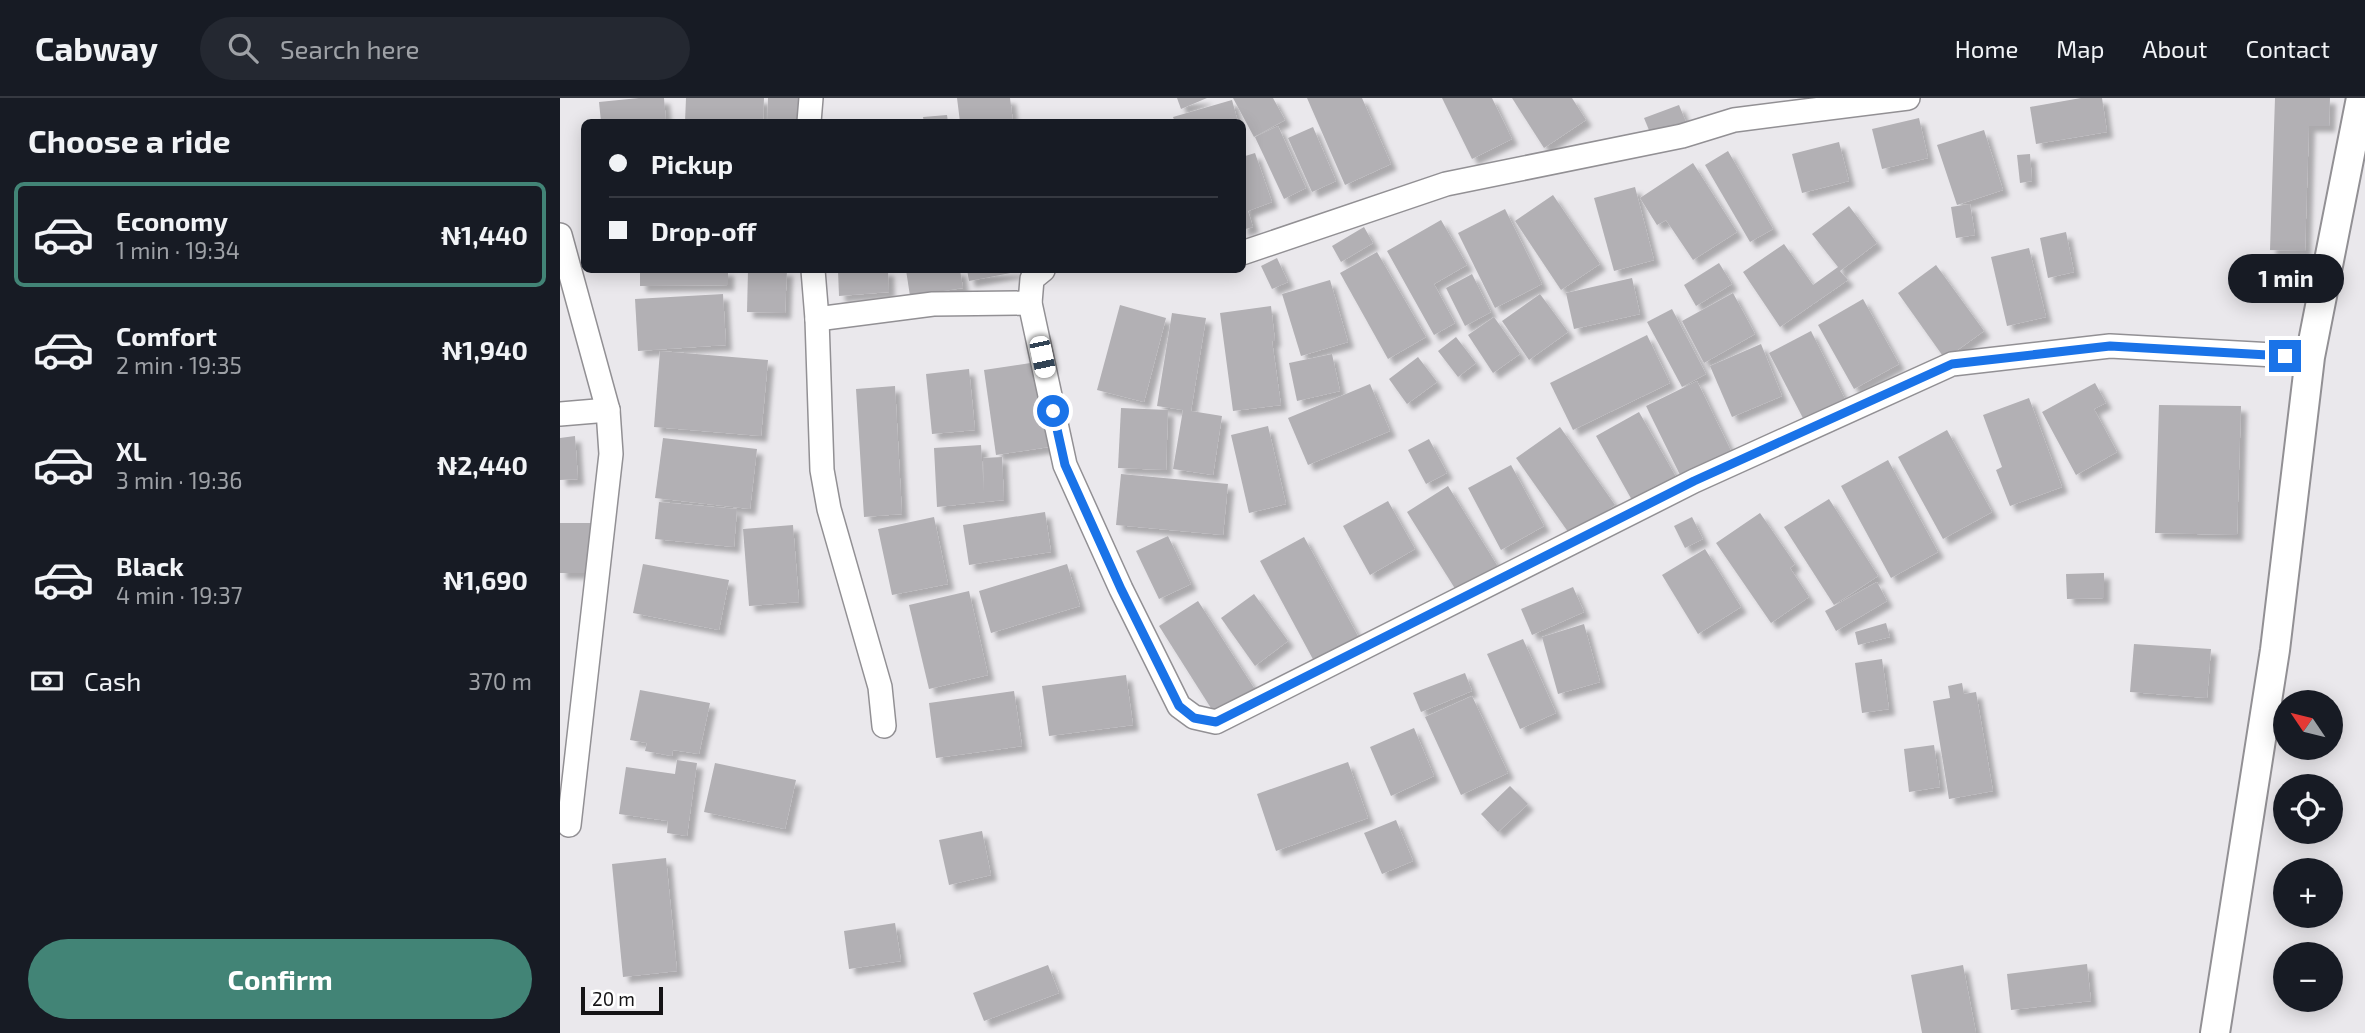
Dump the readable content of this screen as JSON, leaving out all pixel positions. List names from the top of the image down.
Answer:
{
  "scale_bar": "20 m",
  "north": "top left",
  "page": {
    "header": "Cabway",
    "search": "Search here",
    "nav": [
      "Home",
      "Map",
      "About",
      "Contact"
    ],
    "heading": "Choose a ride",
    "banner": ["Pickup", "Drop-off"],
    "list": [
      {
        "name": "Economy",
        "note": "1 min · 19:34",
        "value": "₦1,440"
      },
      {
        "name": "Comfort",
        "note": "2 min · 19:35",
        "value": "₦1,940"
      },
      {
        "name": "XL",
        "note": "3 min · 19:36",
        "value": "₦2,440"
      },
      {
        "name": "Black",
        "note": "4 min · 19:37",
        "value": "₦1,690"
      }
    ],
    "bubble": "1 min",
    "pay": ["Cash", "370 m"],
    "map_buttons": ["+", "−"],
    "buttons": "Confirm",
    "scale": "20 m"
  }
}
